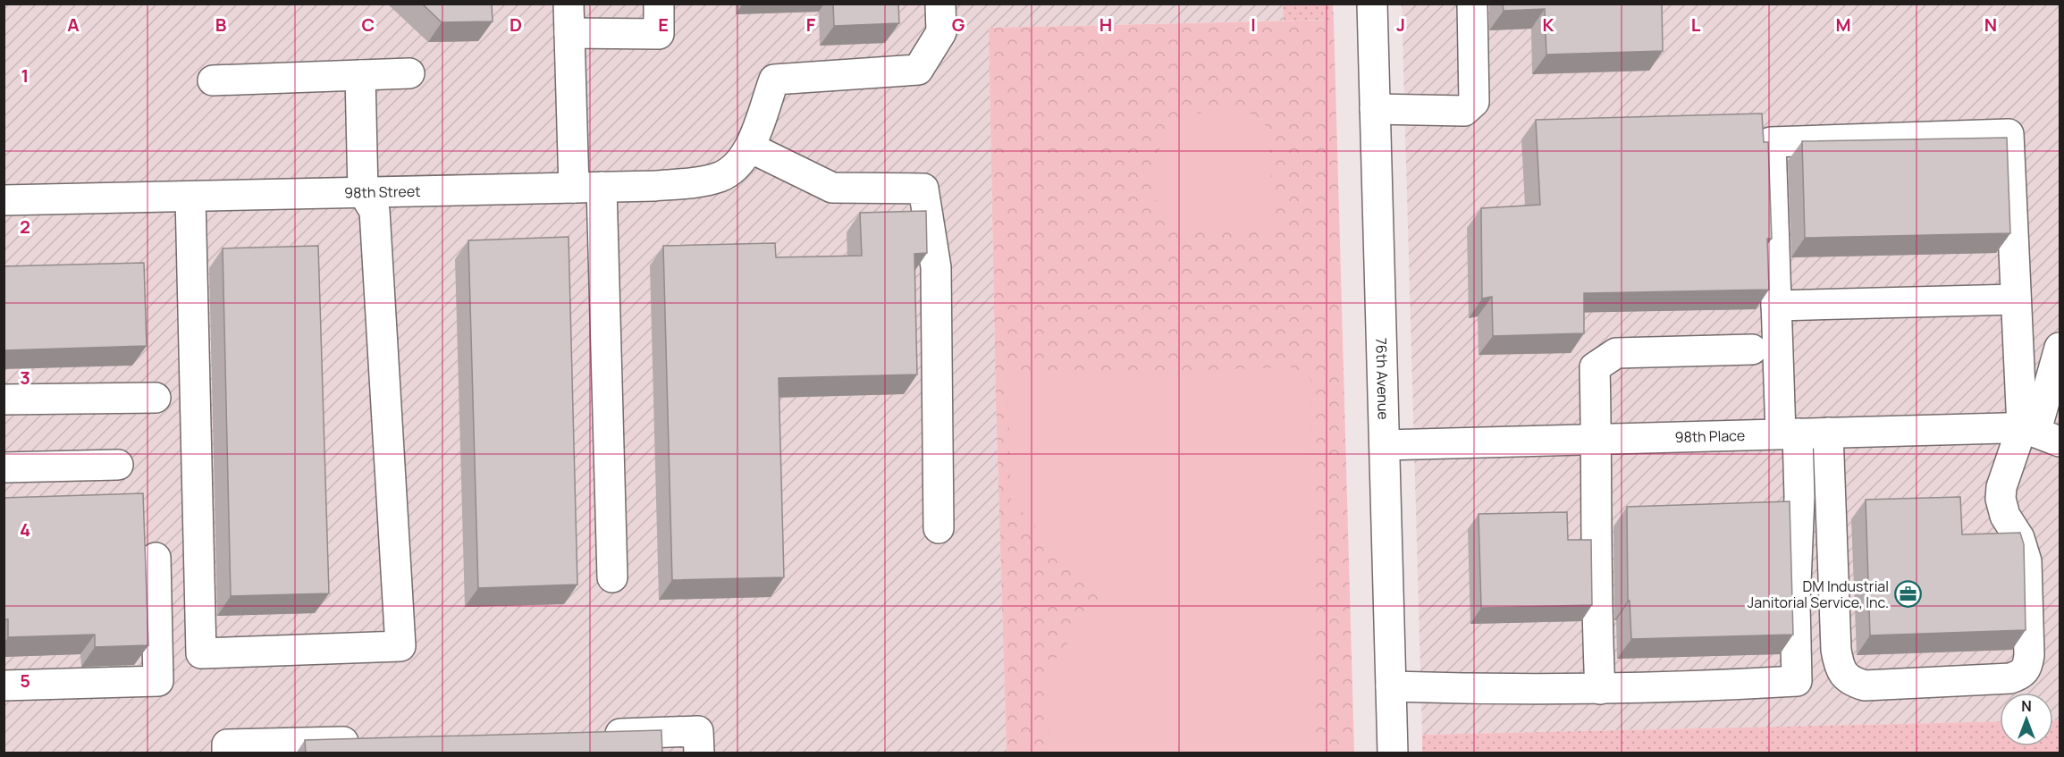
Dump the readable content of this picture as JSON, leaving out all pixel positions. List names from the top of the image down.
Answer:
{
  "streets": {
    "street": ["98th Street", "76th Avenue", "98th Place"]
  },
  "crossings": [
    ["76th Avenue", "98th Place"]
  ],
  "places": {
    "office": ["DM Industrial Janitorial Service, Inc."]
  },
  "north": "top",
  "grid": {
    "columns": [
      "A",
      "B",
      "C",
      "D",
      "E",
      "F",
      "G",
      "H",
      "I",
      "J",
      "K",
      "L",
      "M",
      "N"
    ],
    "rows": [
      "1",
      "2",
      "3",
      "4",
      "5"
    ]
  }
}
